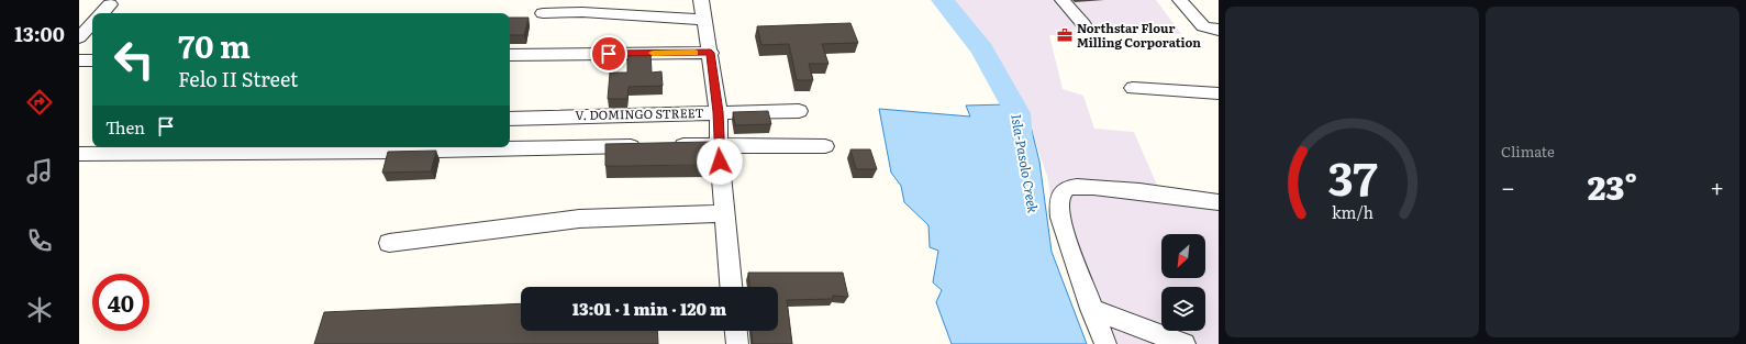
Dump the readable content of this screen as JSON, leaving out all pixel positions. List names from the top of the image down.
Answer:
{
  "streets": {
    "street": ["V. DOMINGO STREET"]
  },
  "water": ["Isla-Pasolo Creek"],
  "places": {
    "office": ["Northstar Flour Milling Corporation"]
  },
  "north": "bottom left",
  "page": {
    "tabs": "13:00",
    "tile": "Climate",
    "turn": ["70 m", "Felo II Street"],
    "then": "Then",
    "heat": ["−", "23°", "+"],
    "limit": "40",
    "trip": "13:01 · 1 min · 120 m",
    "gauge": ["37", "km/h"]
  }
}
